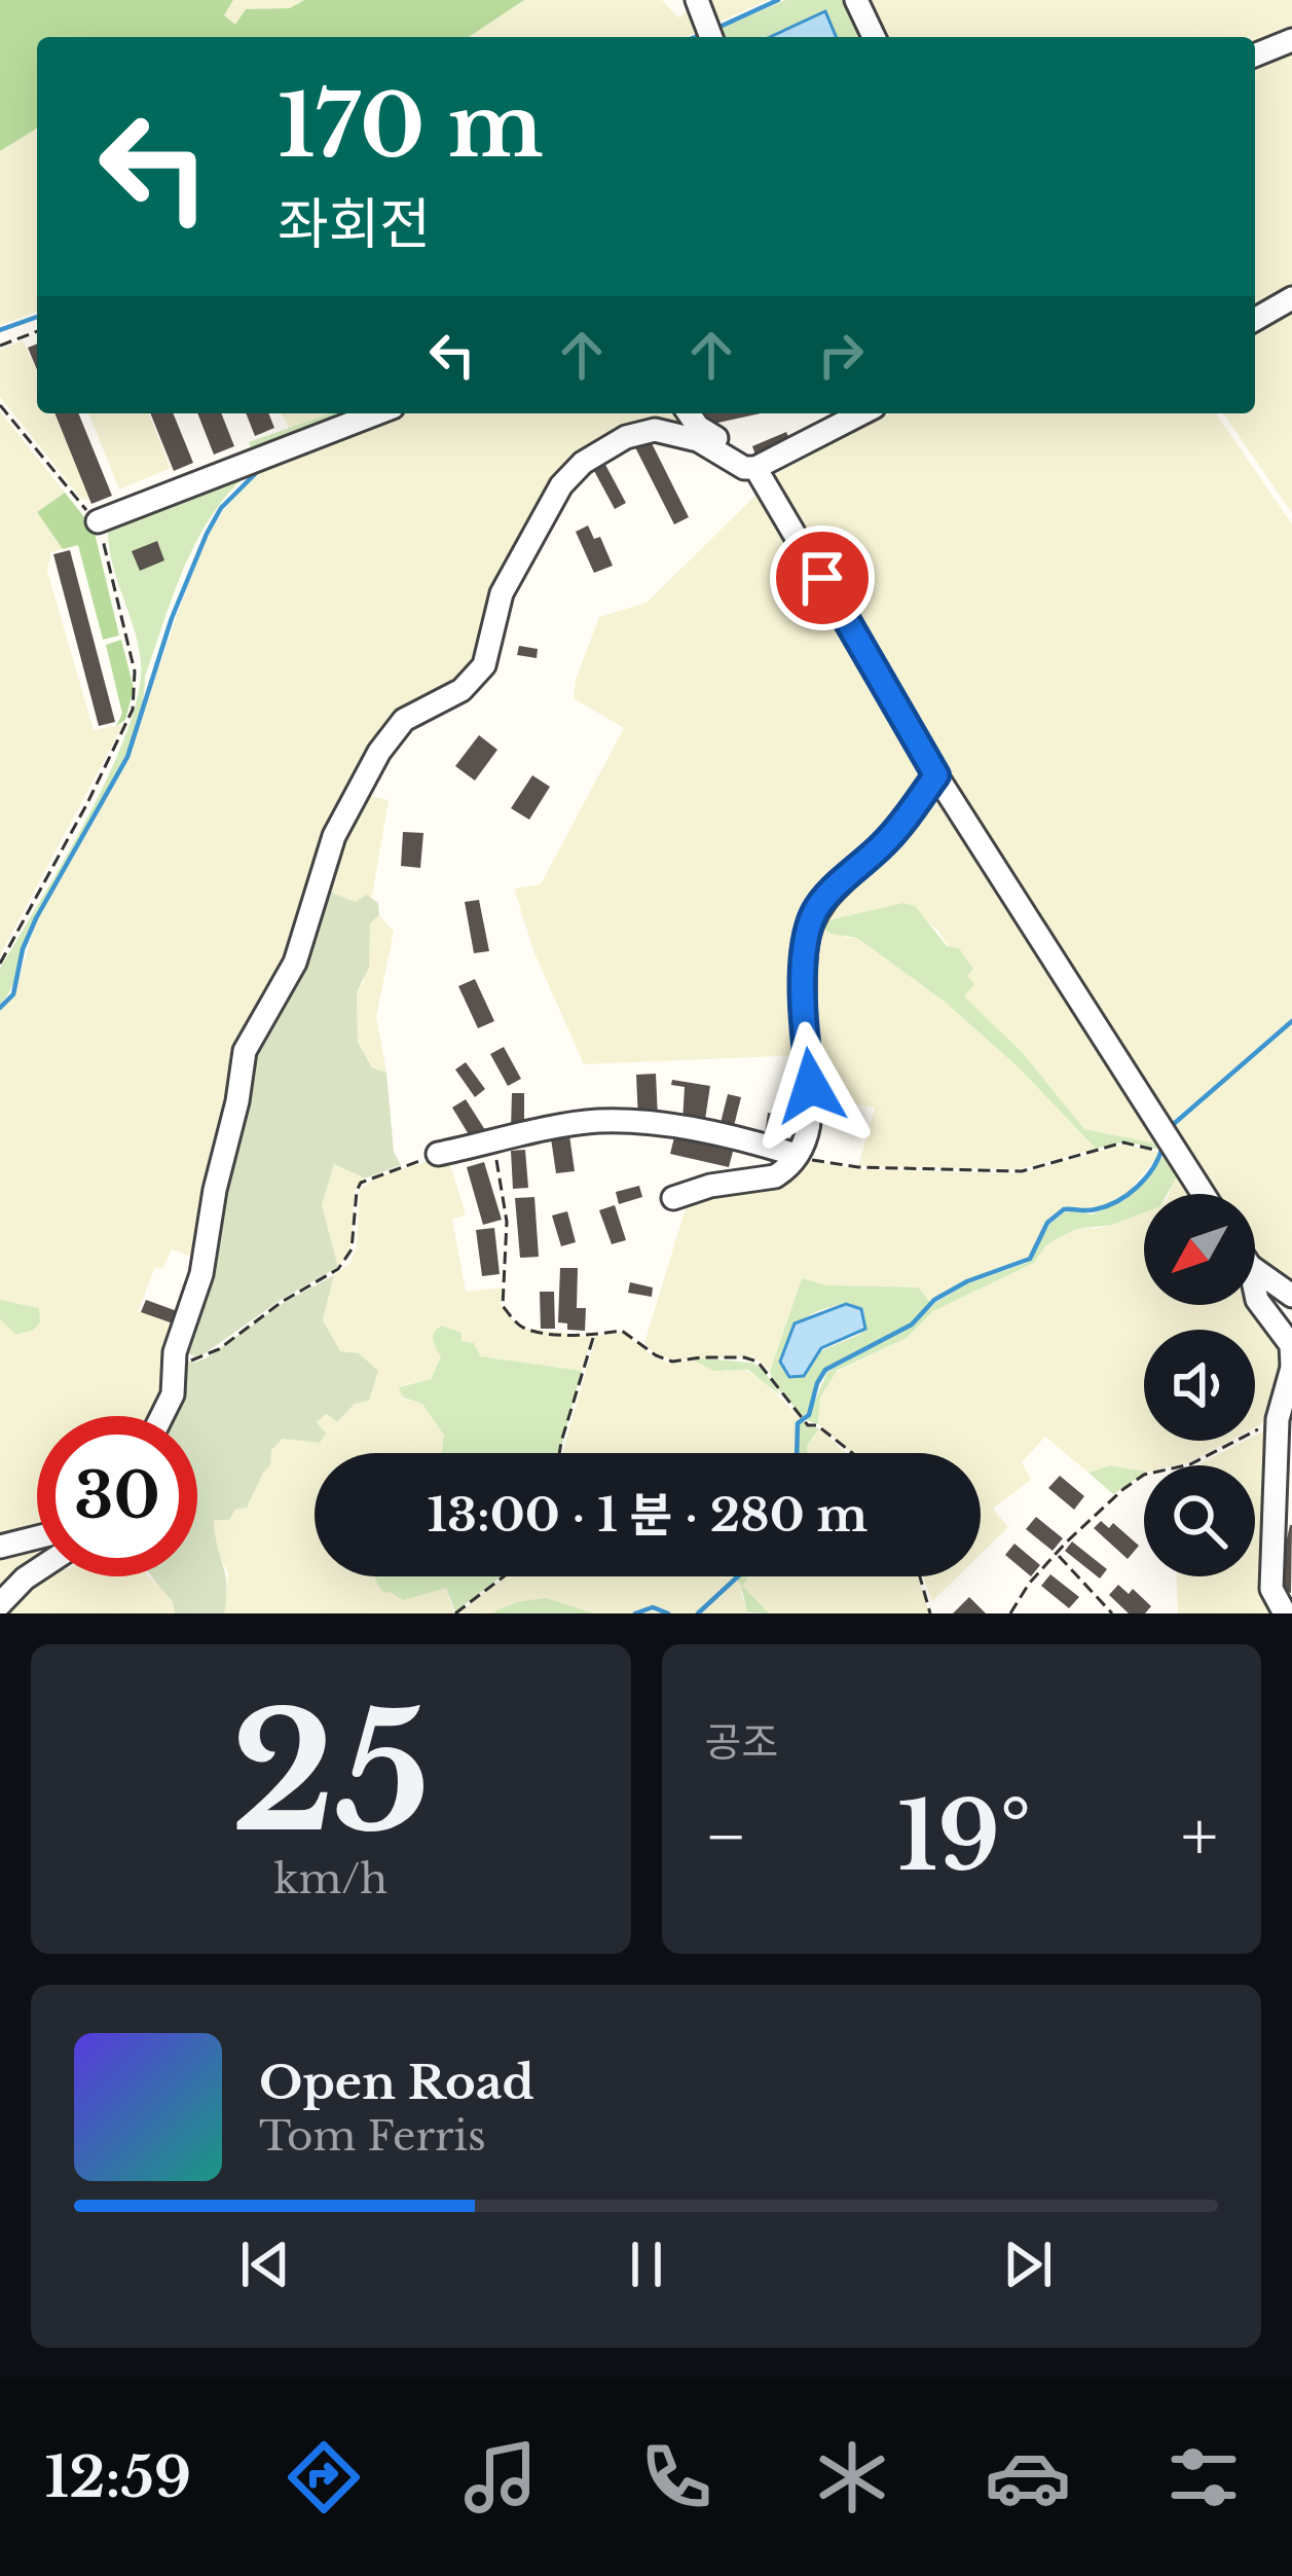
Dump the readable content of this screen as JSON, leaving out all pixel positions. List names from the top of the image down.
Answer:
{
  "north": "bottom left",
  "page": {
    "turn": ["170 m", "좌회전"],
    "limit": "30",
    "trip": "13:00 · 1 분 · 280 m",
    "tile": [
      ["25", "km/h"],
      "공조"
    ],
    "heat": ["−", "19°", "+"],
    "song": ["Open Road", "Tom Ferris"],
    "tabs": "12:59"
  }
}
